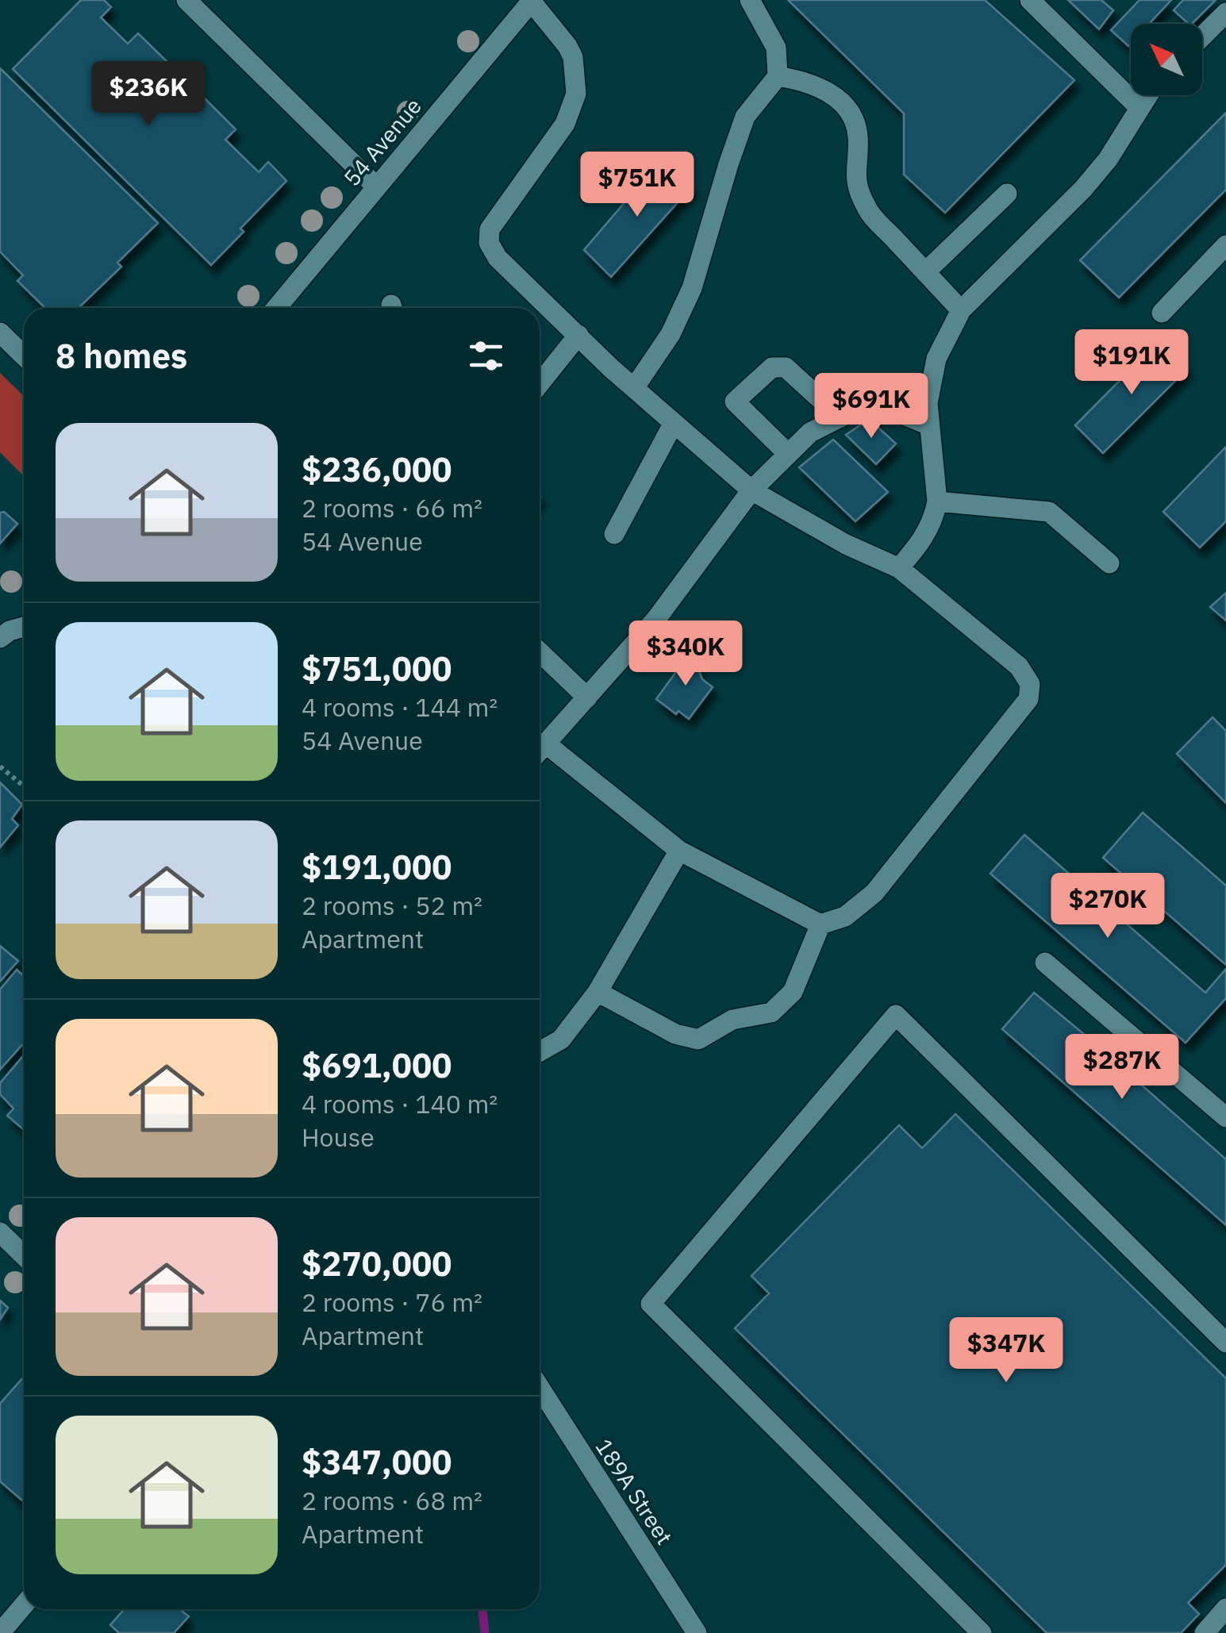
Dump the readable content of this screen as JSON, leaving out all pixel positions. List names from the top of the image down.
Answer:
{
  "streets": {
    "street": ["54 Avenue", "189A Street"]
  },
  "north": "top left",
  "page": {
    "price": [
      "$236K",
      "$751K",
      "$191K",
      "$691K",
      "$340K",
      "$270K",
      "$287K",
      "$347K"
    ],
    "heading": "8 homes",
    "list": [
      {
        "name": "$236,000",
        "note": "2 rooms · 66 m² · 54 Avenue"
      },
      {
        "name": "$751,000",
        "note": "4 rooms · 144 m² · 54 Avenue"
      },
      {
        "name": "$191,000",
        "note": "2 rooms · 52 m² · Apartment"
      },
      {
        "name": "$691,000",
        "note": "4 rooms · 140 m² · House"
      },
      {
        "name": "$270,000",
        "note": "2 rooms · 76 m² · Apartment"
      },
      {
        "name": "$347,000",
        "note": "2 rooms · 68 m² · Apartment"
      }
    ]
  }
}
